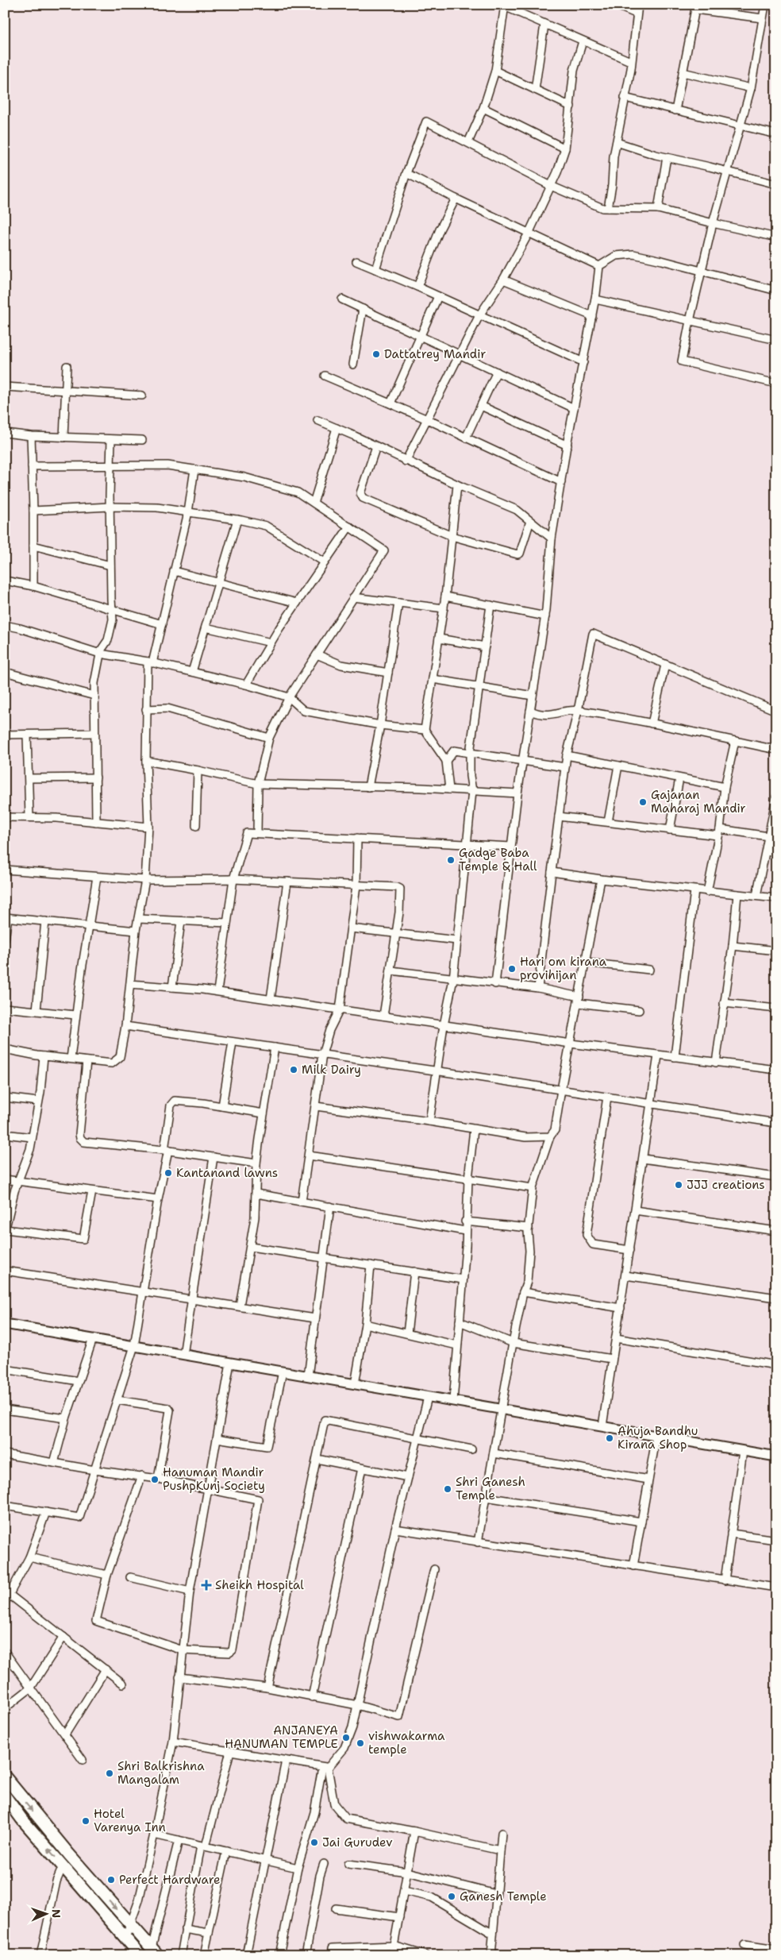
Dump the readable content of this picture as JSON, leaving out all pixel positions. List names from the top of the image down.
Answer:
{
  "places": {
    "other": [
      "Dattatrey Mandir",
      "Gajanan Maharaj Mandir",
      "Gadge Baba Temple & Hall",
      "Hari om kirana provihijan",
      "Milk Dairy",
      "Kantanand lawns",
      "JJJ creations",
      "Ahuja Bandhu Kirana Shop",
      "Hanuman Mandir PushpKunj Society",
      "Shri Ganesh Temple",
      "ANJANEYA HANUMAN TEMPLE",
      "vishwakarma temple",
      "Shri Balkrishna Mangalam",
      "Hotel Varenya Inn",
      "Jai Gurudev",
      "Perfect Hardware",
      "Ganesh Temple"
    ],
    "health": ["Sheikh Hospital"]
  },
  "north": "right"
}
